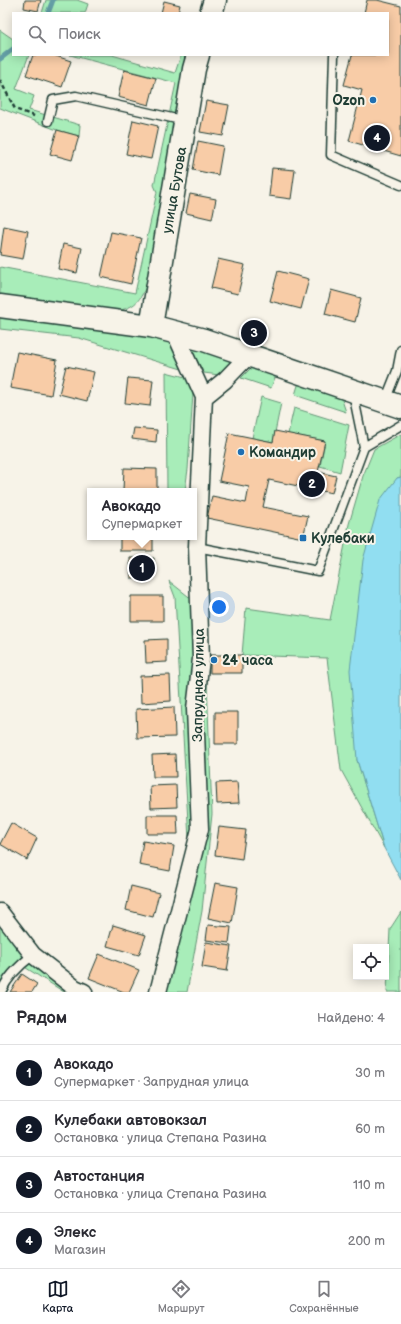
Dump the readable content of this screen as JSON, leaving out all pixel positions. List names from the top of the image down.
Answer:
{
  "streets": {
    "main road": ["улица Бутова"],
    "street": ["Запрудная улица"]
  },
  "places": {
    "other": ["Ozon", "Командир", "24 часа"],
    "transit": ["Кулебаки"]
  },
  "page": {
    "search": "Поиск",
    "pins": [
      "4",
      "3",
      "2",
      "1"
    ],
    "popup": ["Авокадо", "Супермаркет"],
    "heading": ["Рядом", "Найдено: 4"],
    "list": [
      {
        "mark": "1",
        "name": "Авокадо",
        "note": "Супермаркет · Запрудная улица",
        "value": "30 m"
      },
      {
        "mark": "2",
        "name": "Кулебаки автовокзал",
        "note": "Остановка · улица Степана Разина",
        "value": "60 m"
      },
      {
        "mark": "3",
        "name": "Автостанция",
        "note": "Остановка · улица Степана Разина",
        "value": "110 m"
      },
      {
        "mark": "4",
        "name": "Элекс",
        "note": "Магазин",
        "value": "200 m"
      }
    ],
    "nav": ["Карта", "Маршрут", "Сохранённые"]
  }
}
